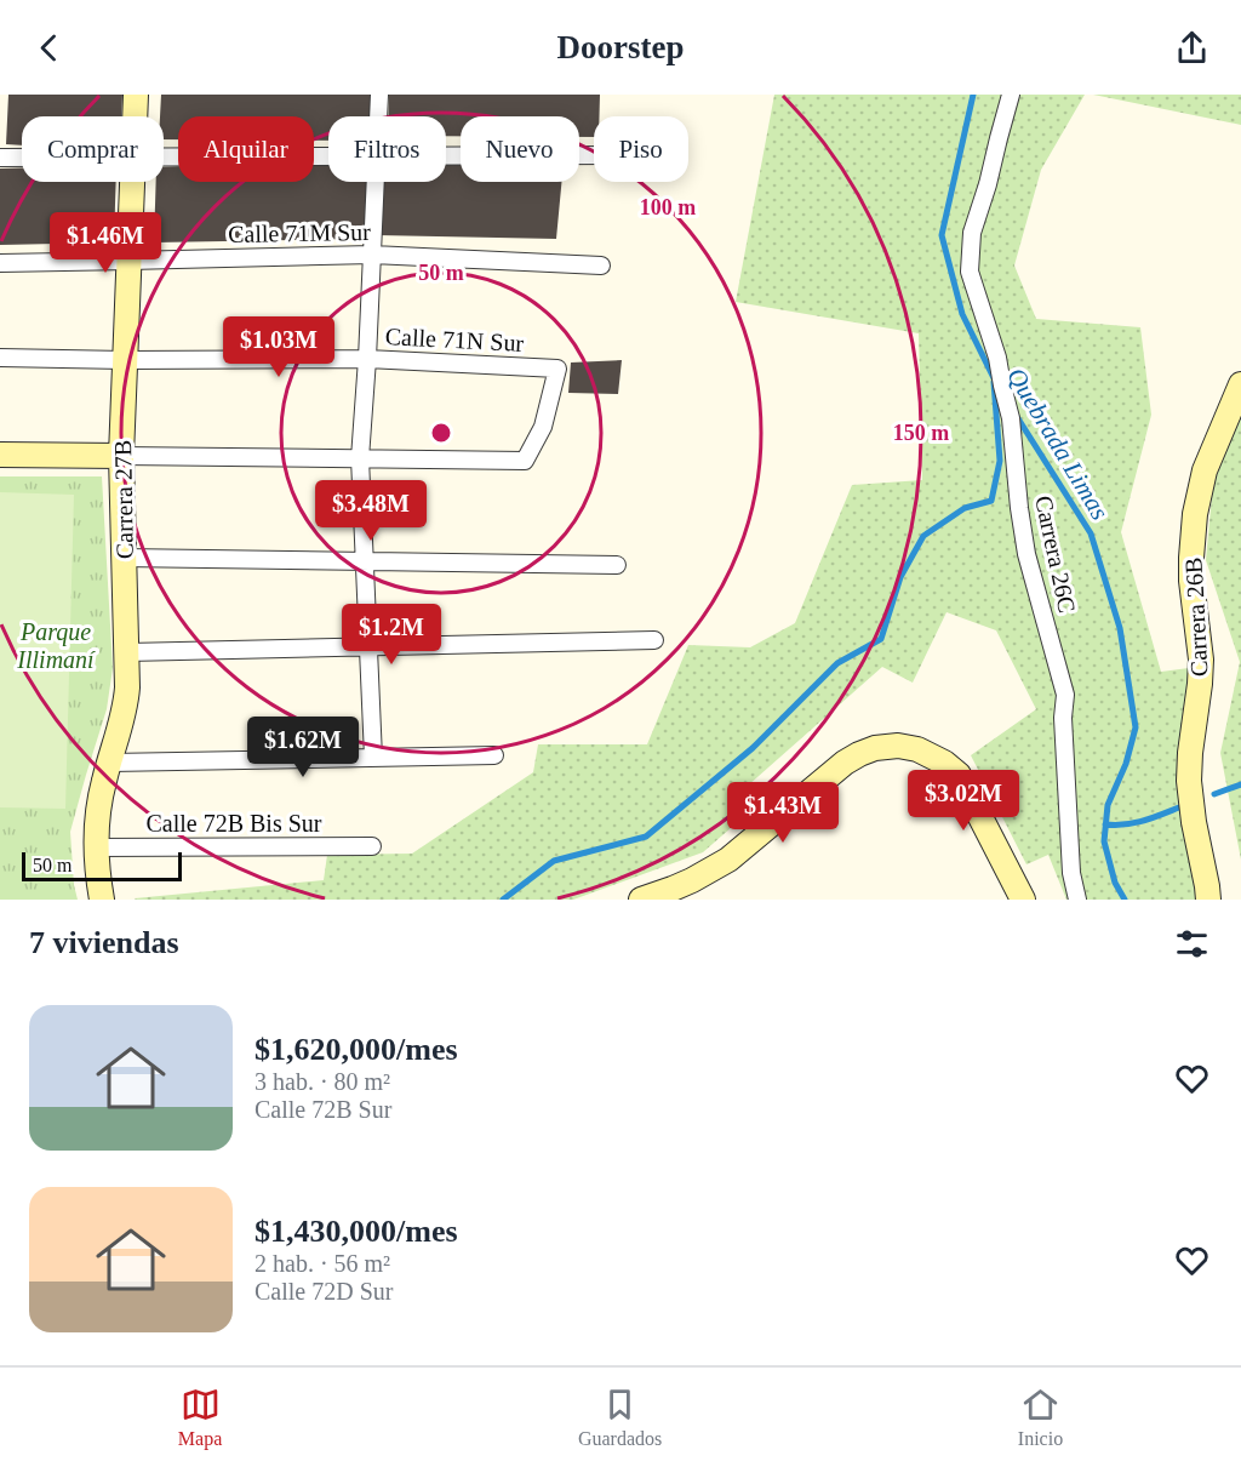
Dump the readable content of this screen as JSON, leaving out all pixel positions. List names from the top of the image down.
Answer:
{
  "streets": {
    "street": [
      "Calle 71M Sur",
      "Calle 71N Sur",
      "Carrera 27B",
      "Carrera 26C",
      "Carrera 26B",
      "Calle 72B Bis Sur"
    ]
  },
  "crossings": [
    ["Calle 71M Sur", "Carrera 27B"],
    ["Calle 71N Sur", "Carrera 27B"],
    ["Carrera 27B", "Calle 72B Bis Sur"]
  ],
  "water": ["Quebrada Limas"],
  "parks": ["Parque Illimaní"],
  "scale_bar": "50 m",
  "page": {
    "header": "Doorstep",
    "chip": [
      "Comprar",
      "Alquilar",
      "Filtros",
      "Nuevo",
      "Piso"
    ],
    "price": [
      "$1.46M",
      "$1.03M",
      "$3.48M",
      "$1.2M",
      "$1.62M",
      "$3.02M",
      "$1.43M"
    ],
    "scale": "50 m",
    "heading": "7 viviendas",
    "list": [
      {
        "name": "$1,620,000/mes",
        "note": "3 hab. · 80 m² · Calle 72B Sur"
      },
      {
        "name": "$1,430,000/mes",
        "note": "2 hab. · 56 m² · Calle 72D Sur"
      }
    ],
    "tabs": ["Mapa", "Guardados", "Inicio"]
  },
  "rings": ["100 m", "50 m", "150 m"]
}
